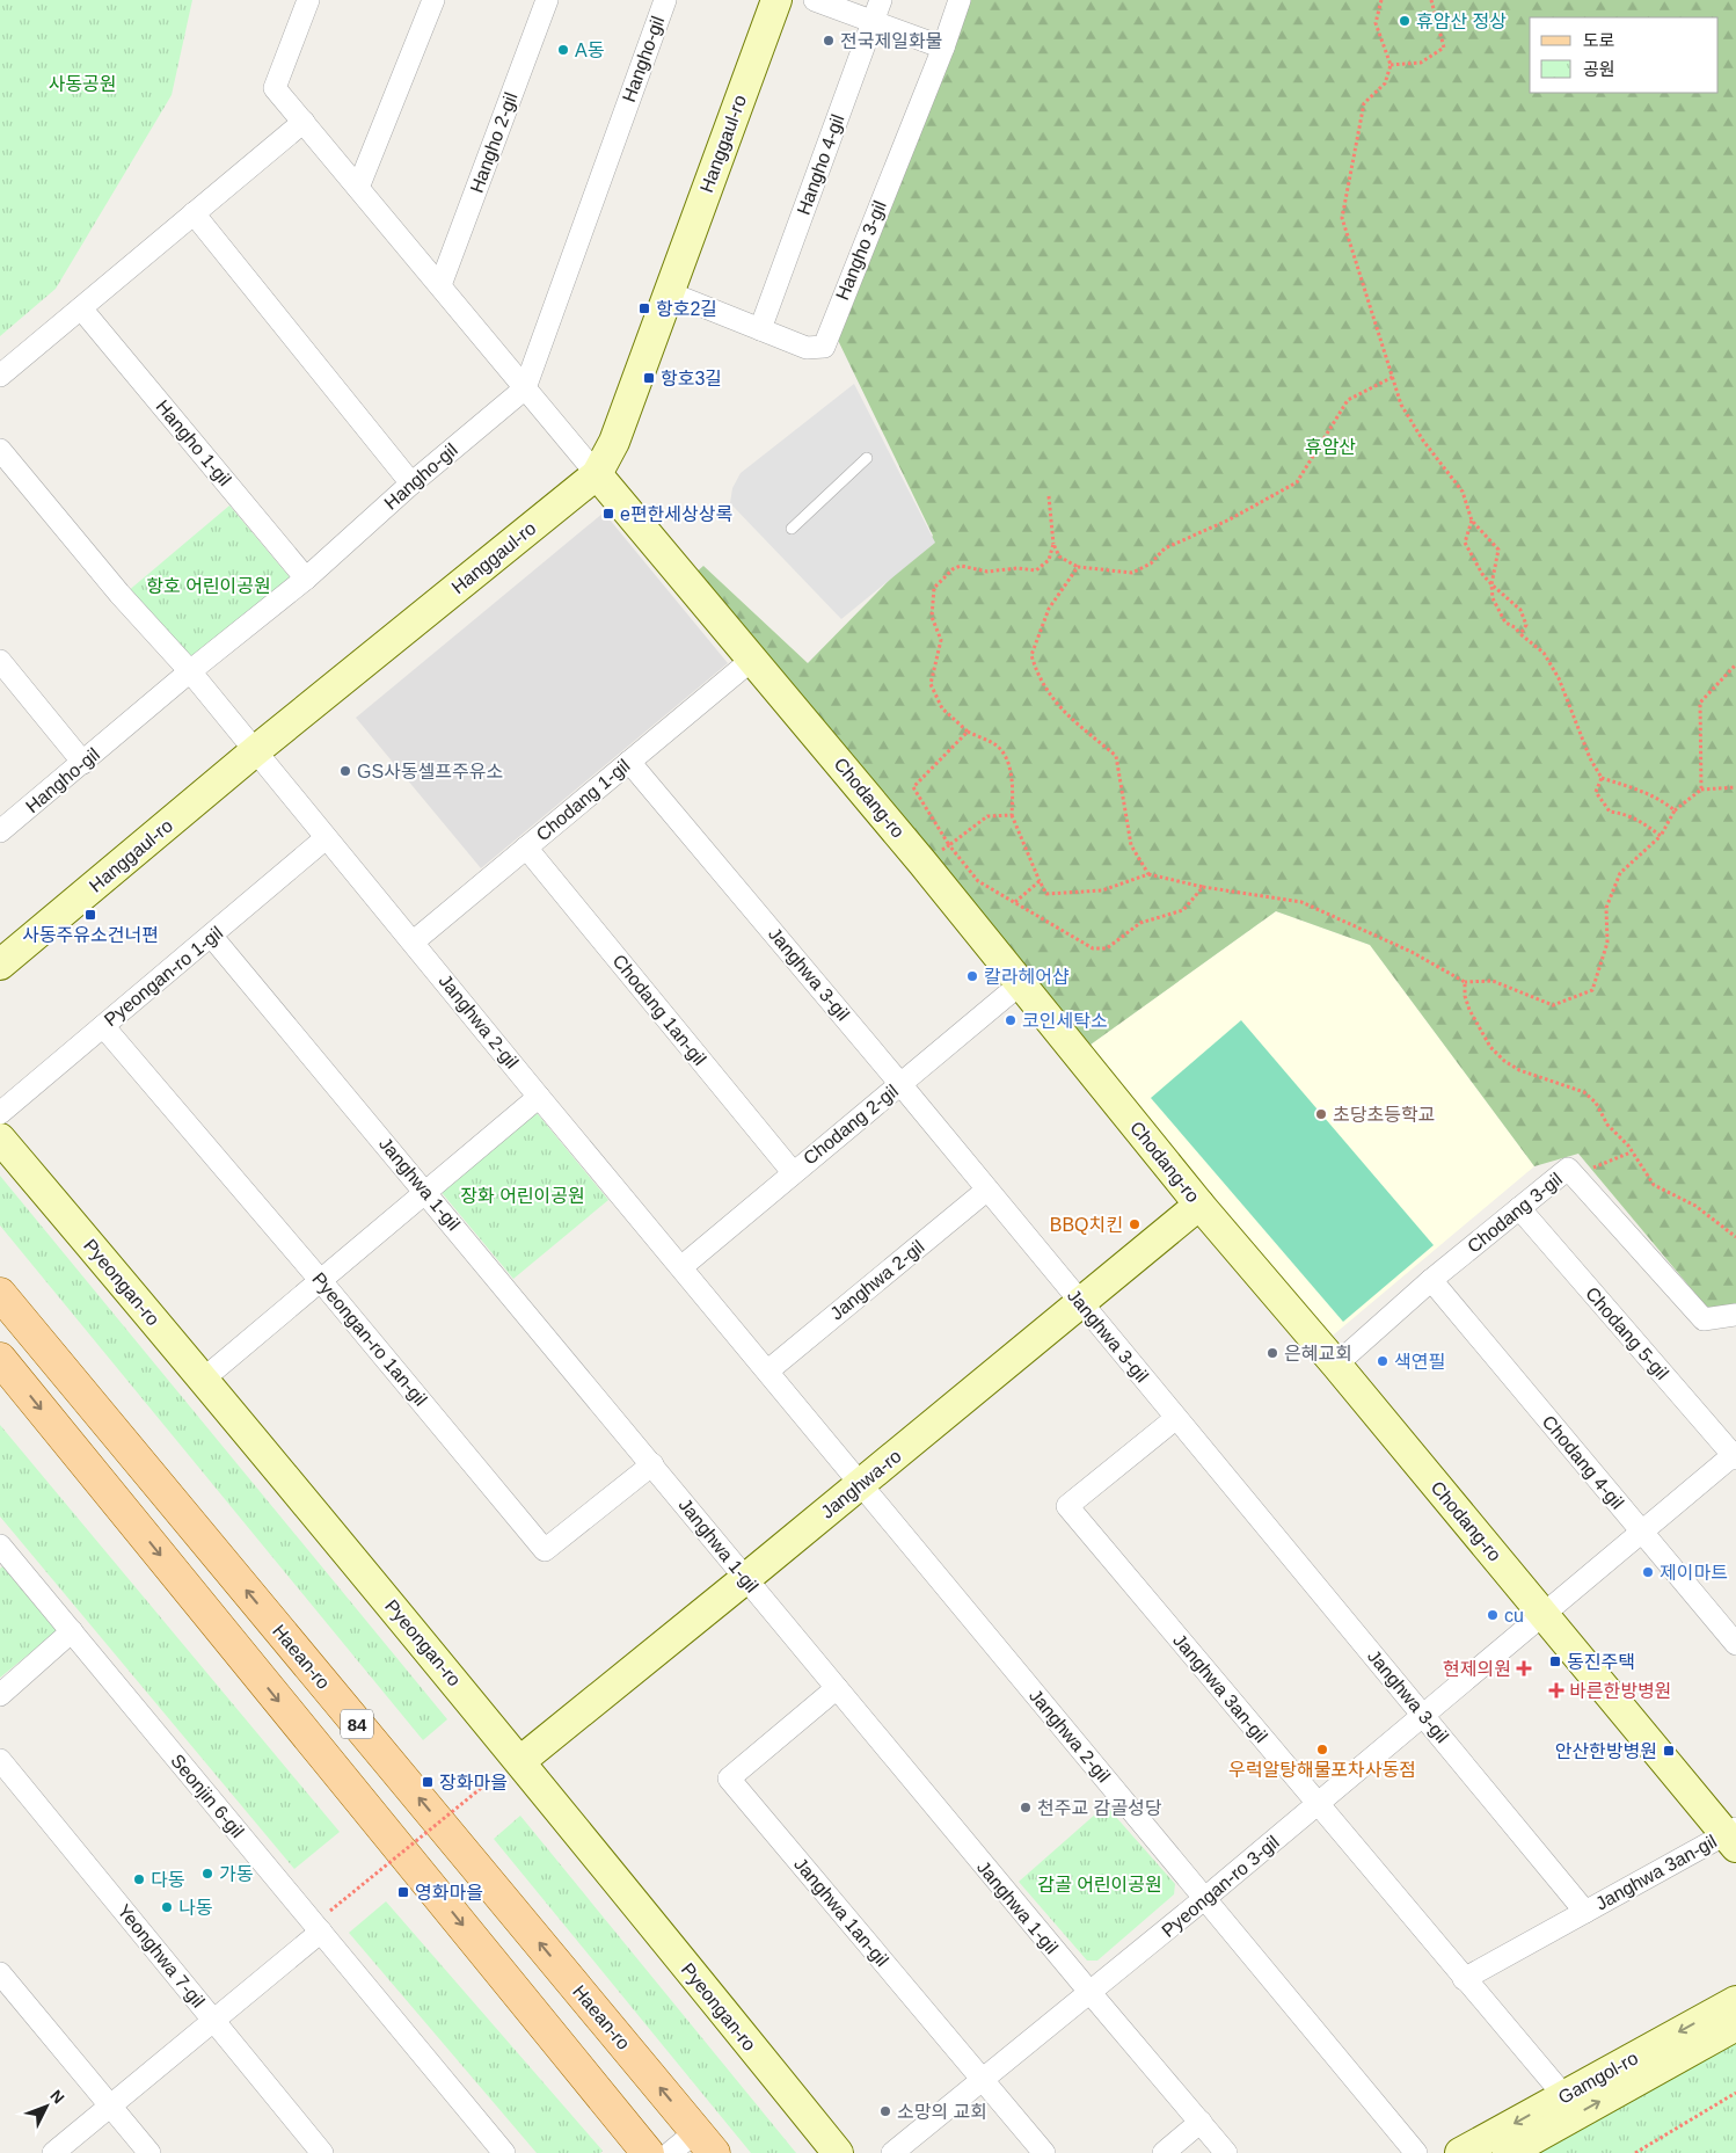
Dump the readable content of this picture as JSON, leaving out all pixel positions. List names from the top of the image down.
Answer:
{
  "streets": {
    "main road": ["Haean-ro", "84"],
    "street": [
      "Hangho-gil",
      "Hangho 2-gil",
      "Hanggaul-ro",
      "Hangho 4-gil",
      "Hangho 3-gil",
      "Hangho 1-gil",
      "Chodang-ro",
      "Chodang 1-gil",
      "Janghwa 3-gil",
      "Pyeongan-ro 1-gil",
      "Chodang 1an-gil",
      "Janghwa 2-gil",
      "Chodang 2-gil",
      "Janghwa 1-gil",
      "Chodang 3-gil",
      "Pyeongan-ro",
      "Chodang 5-gil",
      "Pyeongan-ro 1an-gil",
      "Chodang 4-gil",
      "Janghwa-ro",
      "Janghwa 3an-gil",
      "Seonjin 6-gil",
      "Pyeongan-ro 3-gil",
      "Janghwa 1an-gil",
      "Yeonghwa 7-gil",
      "Gamgol-ro"
    ]
  },
  "crossings": [
    ["Hangho-gil", "Hangho 1-gil"],
    ["Hangho-gil", "Janghwa 2-gil"],
    ["Hanggaul-ro", "Hangho 3-gil"],
    ["Hanggaul-ro", "Chodang-ro"],
    ["Hanggaul-ro", "Janghwa 2-gil"],
    ["Hangho 4-gil", "Hangho 3-gil"],
    ["Chodang-ro", "Chodang 1-gil"],
    ["Chodang-ro", "Chodang 2-gil"],
    ["Chodang-ro", "Chodang 3-gil"],
    ["Chodang-ro", "Janghwa-ro"],
    ["Chodang-ro", "Janghwa 3an-gil"],
    ["Chodang-ro", "Pyeongan-ro 3-gil"],
    ["Chodang 1-gil", "Janghwa 3-gil"],
    ["Chodang 1-gil", "Chodang 1an-gil"],
    ["Chodang 1-gil", "Janghwa 2-gil"],
    ["Janghwa 3-gil", "Janghwa 2-gil"],
    ["Janghwa 3-gil", "Chodang 2-gil"],
    ["Janghwa 3-gil", "Janghwa-ro"],
    ["Janghwa 3-gil", "Janghwa 3an-gil"],
    ["Janghwa 3-gil", "Pyeongan-ro 3-gil"],
    ["Pyeongan-ro 1-gil", "Janghwa 2-gil"],
    ["Pyeongan-ro 1-gil", "Janghwa 1-gil"],
    ["Pyeongan-ro 1-gil", "Pyeongan-ro 1an-gil"],
    ["Chodang 1an-gil", "Chodang 2-gil"],
    ["Janghwa 2-gil", "Chodang 2-gil"],
    ["Janghwa 2-gil", "Janghwa-ro"],
    ["Janghwa 2-gil", "Pyeongan-ro 3-gil"],
    ["Janghwa 1-gil", "Pyeongan-ro 1an-gil"],
    ["Janghwa 1-gil", "Janghwa-ro"],
    ["Janghwa 1-gil", "Pyeongan-ro 3-gil"],
    ["Janghwa 1-gil", "Janghwa 1an-gil"],
    ["Chodang 3-gil", "Chodang 5-gil"],
    ["Chodang 3-gil", "Chodang 4-gil"],
    ["Pyeongan-ro", "Janghwa-ro"],
    ["Chodang 5-gil", "Pyeongan-ro 3-gil"],
    ["Chodang 4-gil", "Pyeongan-ro 3-gil"],
    ["Janghwa 3an-gil", "Pyeongan-ro 3-gil"],
    ["Janghwa 3an-gil", "Gamgol-ro"],
    ["Pyeongan-ro 3-gil", "Janghwa 1an-gil"]
  ],
  "parks": [
    "사동공원",
    "휴암산",
    "항호 어린이공원",
    "장화 어린이공원",
    "감골 어린이공원"
  ],
  "places": {
    "other": [
      "휴암산 정상",
      "전국제일화물",
      "A동",
      "GS사동셀프주유소",
      "칼라헤어샵",
      "코인세탁소",
      "초당초등학교",
      "BBQ치킨",
      "은혜교회",
      "색연필",
      "제이마트",
      "cu",
      "우럭알탕해물포차사동점",
      "천주교 감골성당",
      "가동",
      "다동",
      "나동",
      "소망의 교회"
    ],
    "transit": [
      "항호2길",
      "항호3길",
      "e편한세상상록",
      "사동주유소건너편",
      "동진주택",
      "안산한방병원",
      "장화마을",
      "영화마을"
    ],
    "health": ["현제의원", "바른한방병원"]
  },
  "legend": ["도로", "공원"],
  "north": "top right"
}
